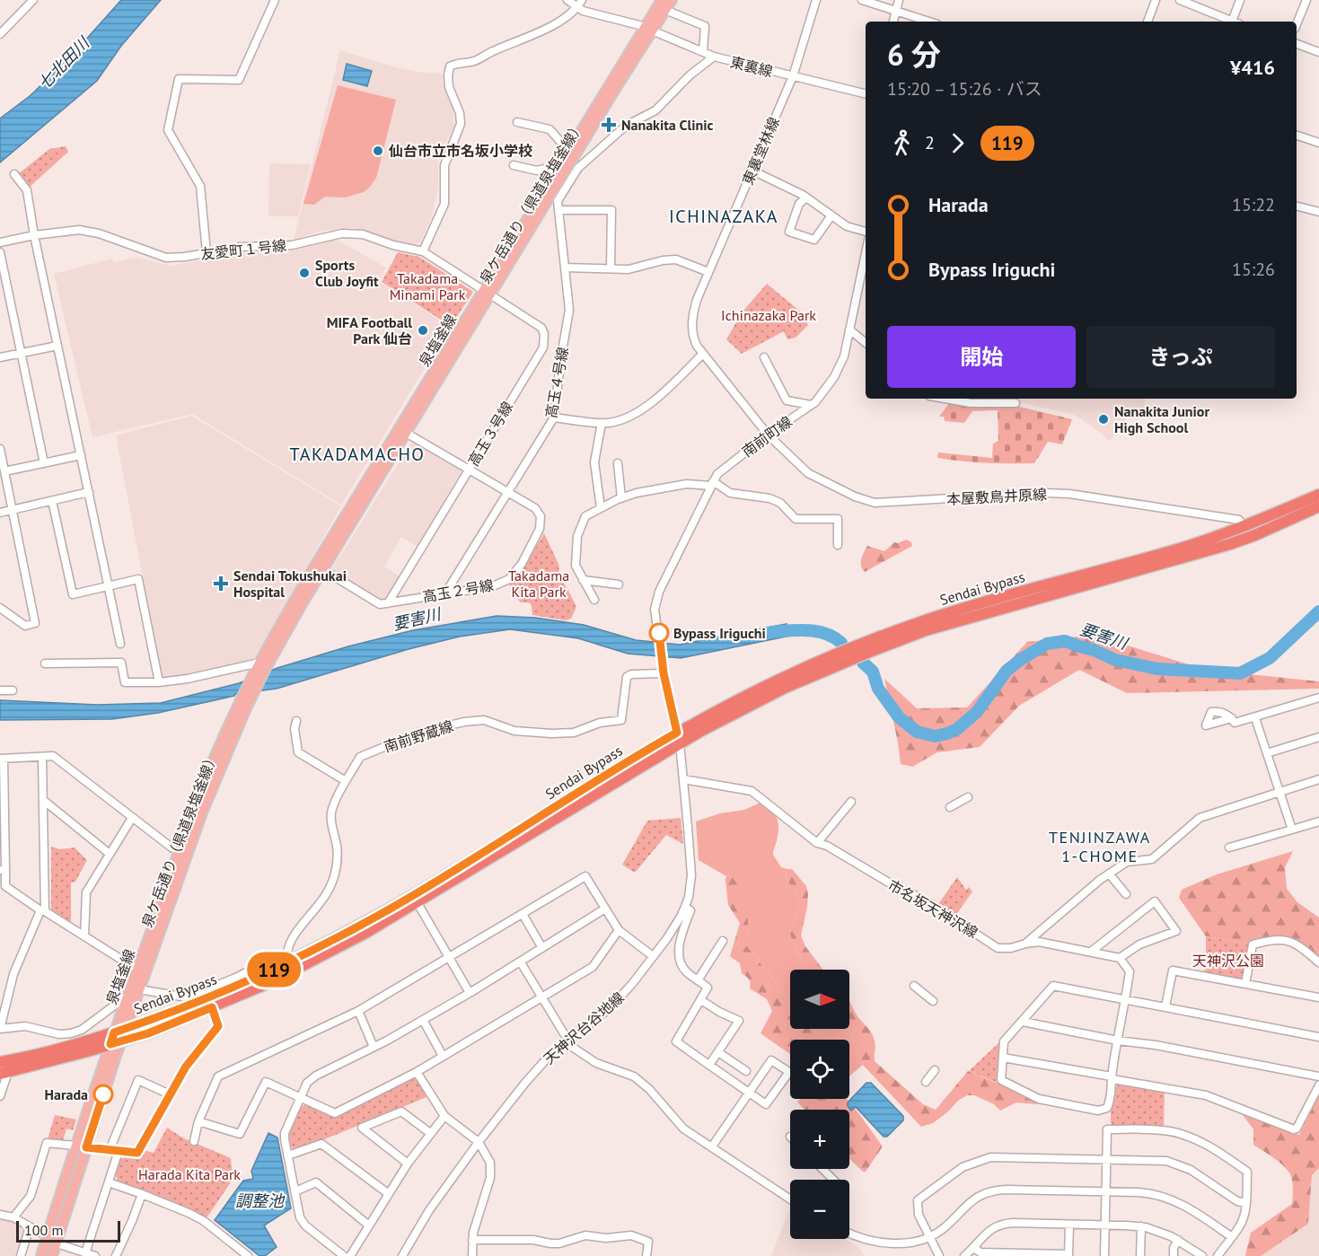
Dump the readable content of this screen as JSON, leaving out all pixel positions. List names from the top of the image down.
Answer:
{
  "streets": {
    "highway": ["Sendai Bypass"],
    "main road": ["泉ケ岳通り（県道泉塩釜線）", "泉塩釜線"],
    "street": [
      "東裏線",
      "東裏堂林線",
      "友愛町１号線",
      "高玉４号線",
      "高玉３号線",
      "南前町線",
      "本屋敷鳥井原線",
      "高玉２号線",
      "南前野蔵線",
      "市名坂天神沢線",
      "天神沢台谷地線"
    ]
  },
  "crossings": [
    ["東裏線", "東裏堂林線"],
    ["東裏線", "泉ケ岳通り（県道泉塩釜線）"],
    ["東裏線", "泉塩釜線"],
    ["東裏線", "高玉４号線"],
    ["東裏堂林線", "南前町線"],
    ["東裏堂林線", "本屋敷鳥井原線"],
    ["泉ケ岳通り（県道泉塩釜線）", "友愛町１号線"],
    ["泉ケ岳通り（県道泉塩釜線）", "泉塩釜線"],
    ["泉ケ岳通り（県道泉塩釜線）", "高玉４号線"],
    ["泉ケ岳通り（県道泉塩釜線）", "高玉３号線"],
    ["泉ケ岳通り（県道泉塩釜線）", "Sendai Bypass"],
    ["泉ケ岳通り（県道泉塩釜線）", "高玉２号線"],
    ["友愛町１号線", "泉塩釜線"],
    ["友愛町１号線", "高玉３号線"],
    ["泉塩釜線", "高玉４号線"],
    ["泉塩釜線", "高玉３号線"],
    ["泉塩釜線", "Sendai Bypass"],
    ["泉塩釜線", "高玉２号線"],
    ["高玉４号線", "高玉２号線"],
    ["高玉３号線", "高玉２号線"],
    ["南前町線", "本屋敷鳥井原線"],
    ["南前町線", "南前野蔵線"],
    ["南前町線", "天神沢台谷地線"],
    ["本屋敷鳥井原線", "Sendai Bypass"],
    ["Sendai Bypass", "南前野蔵線"],
    ["Sendai Bypass", "天神沢台谷地線"],
    ["南前野蔵線", "天神沢台谷地線"],
    ["市名坂天神沢線", "天神沢台谷地線"]
  ],
  "districts": ["ICHINAZAKA", "TAKADAMACHO", "TENJINZAWA 1-CHOME"],
  "water": ["七北田川", "要害川", "調整池"],
  "parks": [
    "Takadama Minami Park",
    "Ichinazaka Park",
    "Takadama Kita Park",
    "天神沢公園",
    "Harada Kita Park"
  ],
  "places": {
    "health": ["Nanakita Clinic", "Sendai Tokushukai Hospital"],
    "other": [
      "仙台市立市名坂小学校",
      "Sports Club Joyfit",
      "MIFA Football Park 仙台",
      "Nanakita Junior High School",
      "Bypass Iriguchi",
      "Harada"
    ]
  },
  "lines": ["bus line 119"],
  "scale_bar": "100 m",
  "north": "right",
  "page": {
    "on_map": "119",
    "heading": ["6 分", "15:20 – 15:26 · バス", "¥416"],
    "legs": ["2", "119"],
    "list": [
      {
        "name": "Harada",
        "value": "15:22"
      },
      {
        "name": "Bypass Iriguchi",
        "value": "15:26"
      }
    ],
    "buttons": ["開始", "きっぷ"],
    "map_buttons": ["+", "−"],
    "scale": "100 m"
  }
}
